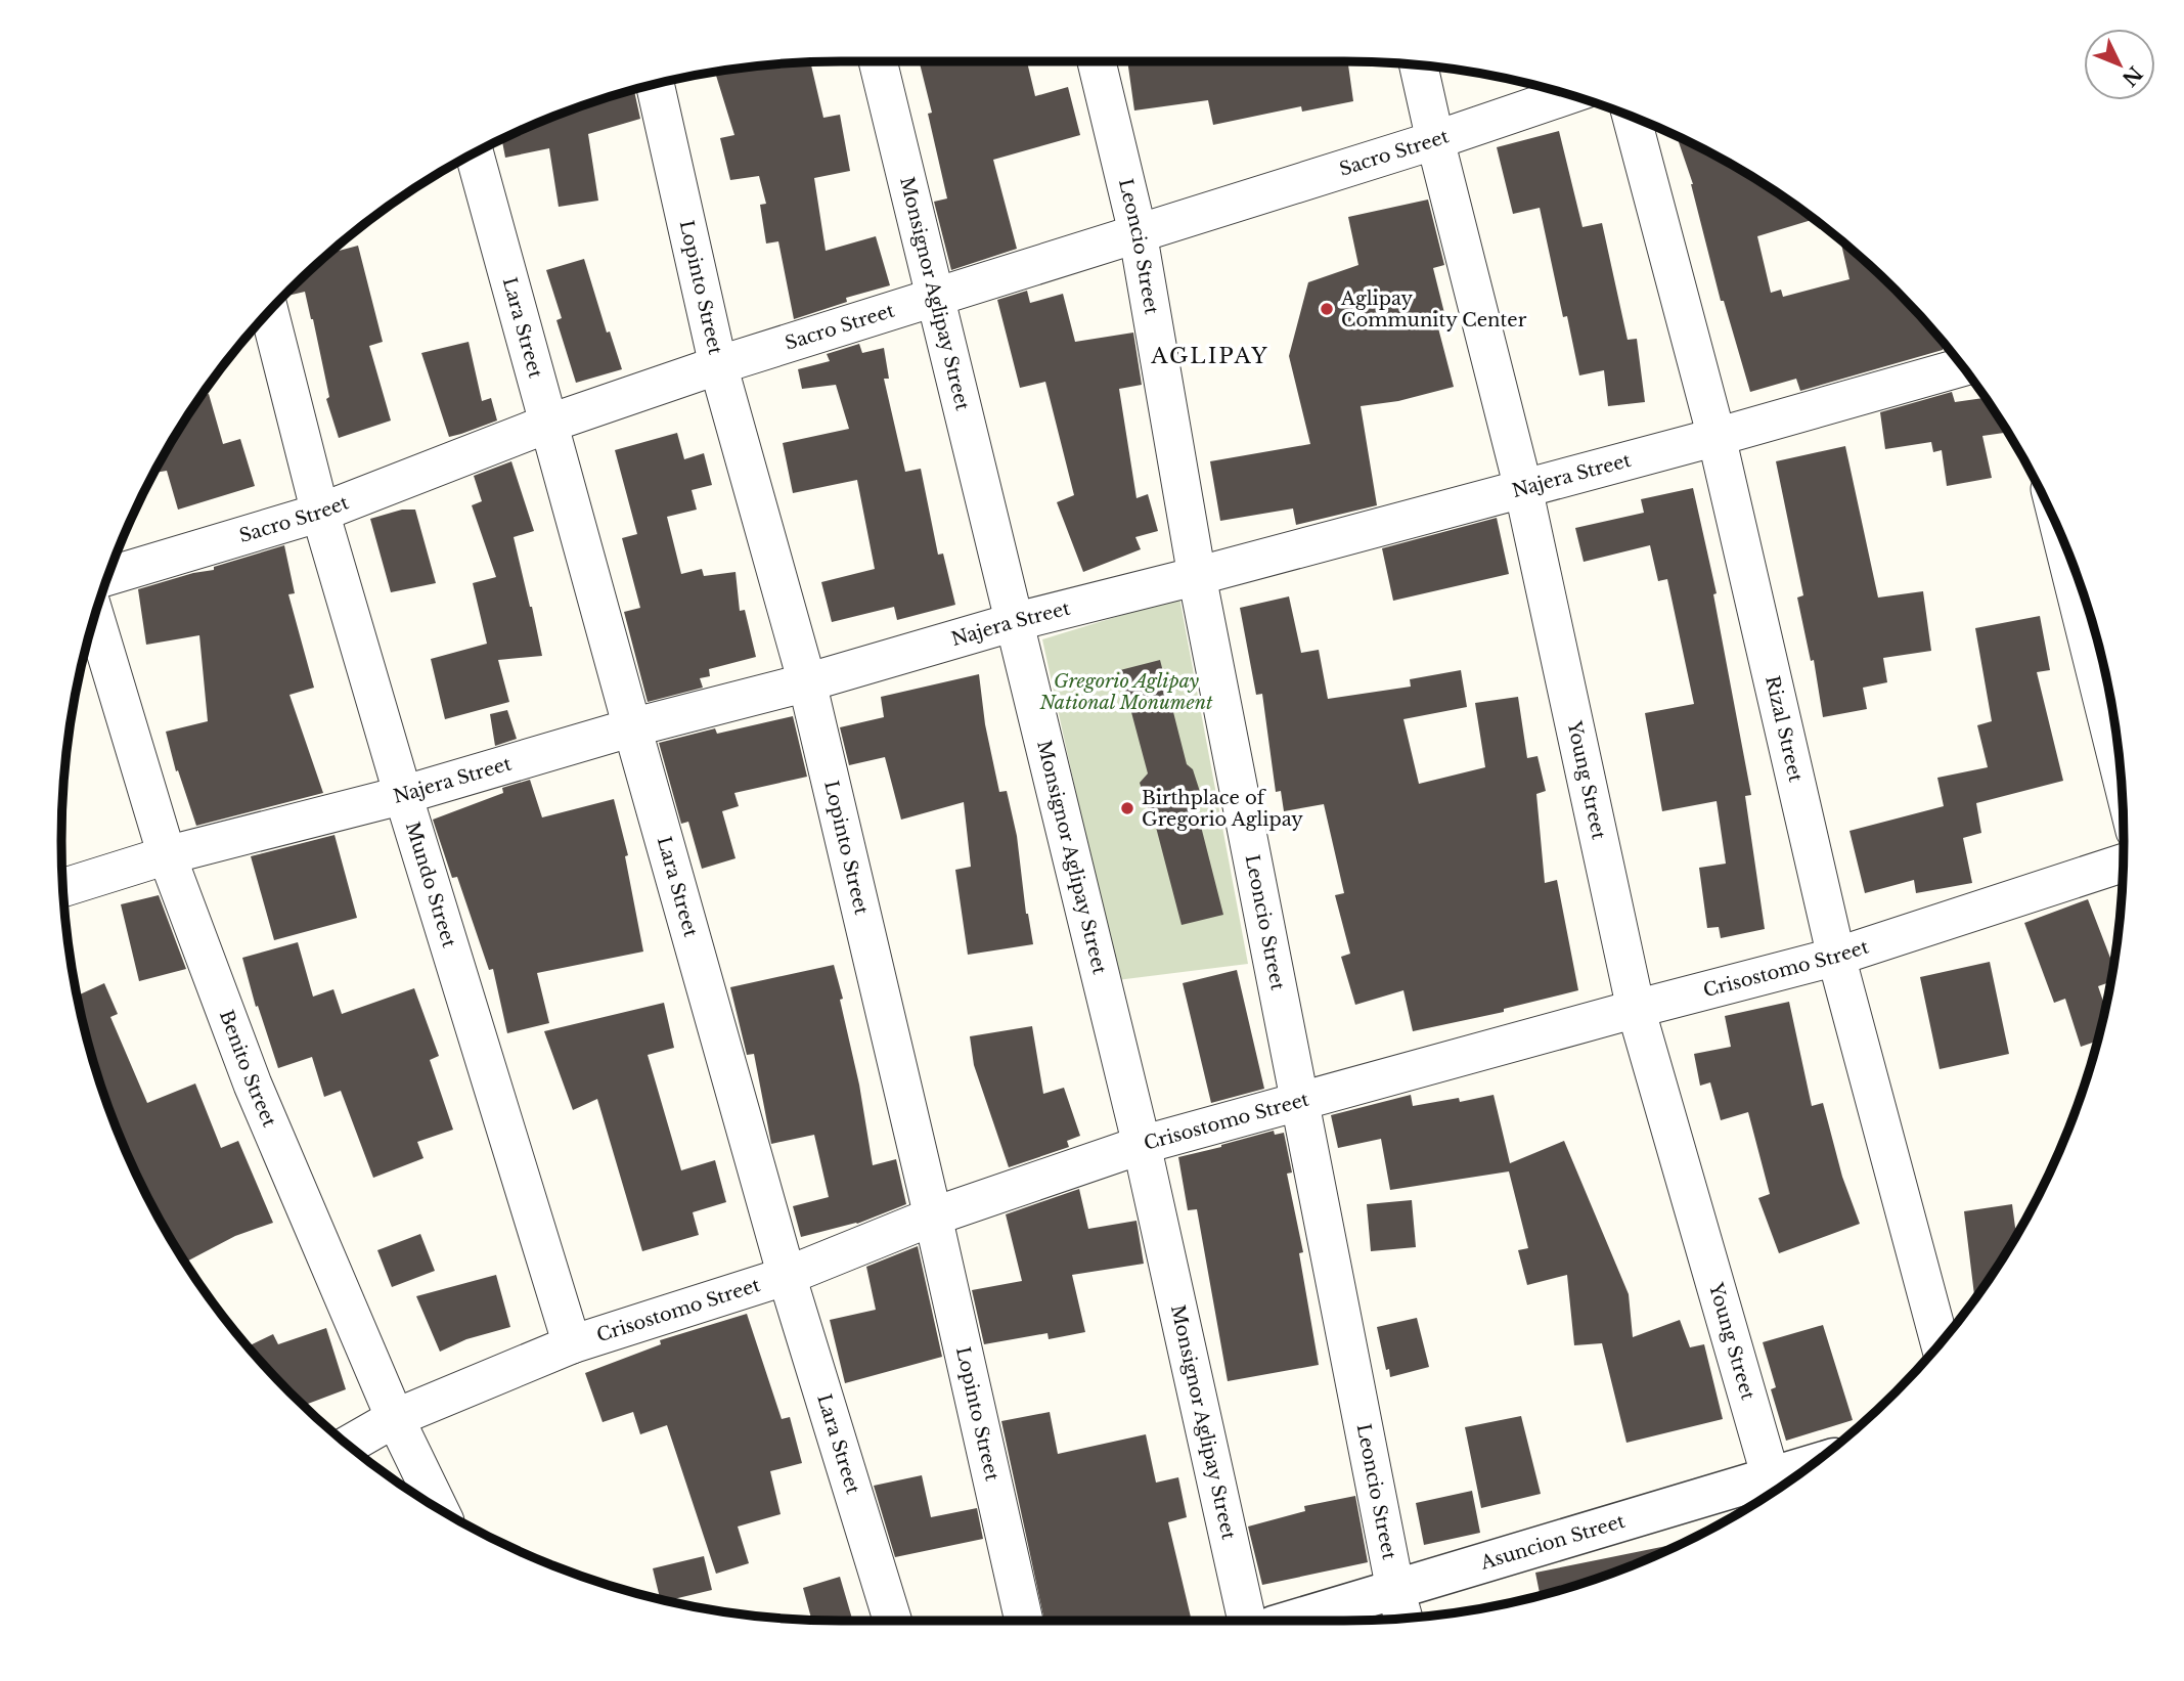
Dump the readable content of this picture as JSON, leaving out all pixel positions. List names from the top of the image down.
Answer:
{
  "streets": {
    "street": [
      "Sacro Street",
      "Leoncio Street",
      "Lopinto Street",
      "Monsignor Aglipay Street",
      "Lara Street",
      "Najera Street",
      "Rizal Street",
      "Young Street",
      "Mundo Street",
      "Crisostomo Street",
      "Benito Street",
      "Asuncion Street"
    ]
  },
  "crossings": [
    ["Sacro Street", "Leoncio Street"],
    ["Sacro Street", "Lopinto Street"],
    ["Sacro Street", "Monsignor Aglipay Street"],
    ["Sacro Street", "Lara Street"],
    ["Sacro Street", "Young Street"],
    ["Sacro Street", "Mundo Street"],
    ["Leoncio Street", "Najera Street"],
    ["Leoncio Street", "Crisostomo Street"],
    ["Leoncio Street", "Asuncion Street"],
    ["Lopinto Street", "Najera Street"],
    ["Lopinto Street", "Crisostomo Street"],
    ["Monsignor Aglipay Street", "Najera Street"],
    ["Monsignor Aglipay Street", "Crisostomo Street"],
    ["Lara Street", "Najera Street"],
    ["Lara Street", "Crisostomo Street"],
    ["Najera Street", "Rizal Street"],
    ["Najera Street", "Young Street"],
    ["Najera Street", "Mundo Street"],
    ["Najera Street", "Benito Street"],
    ["Rizal Street", "Crisostomo Street"],
    ["Young Street", "Crisostomo Street"],
    ["Young Street", "Asuncion Street"],
    ["Mundo Street", "Crisostomo Street"],
    ["Crisostomo Street", "Benito Street"]
  ],
  "districts": ["AGLIPAY"],
  "parks": ["Gregorio Aglipay National Monument"],
  "places": ["Aglipay Community Center", "Birthplace of Gregorio Aglipay"],
  "north": "bottom right"
}
